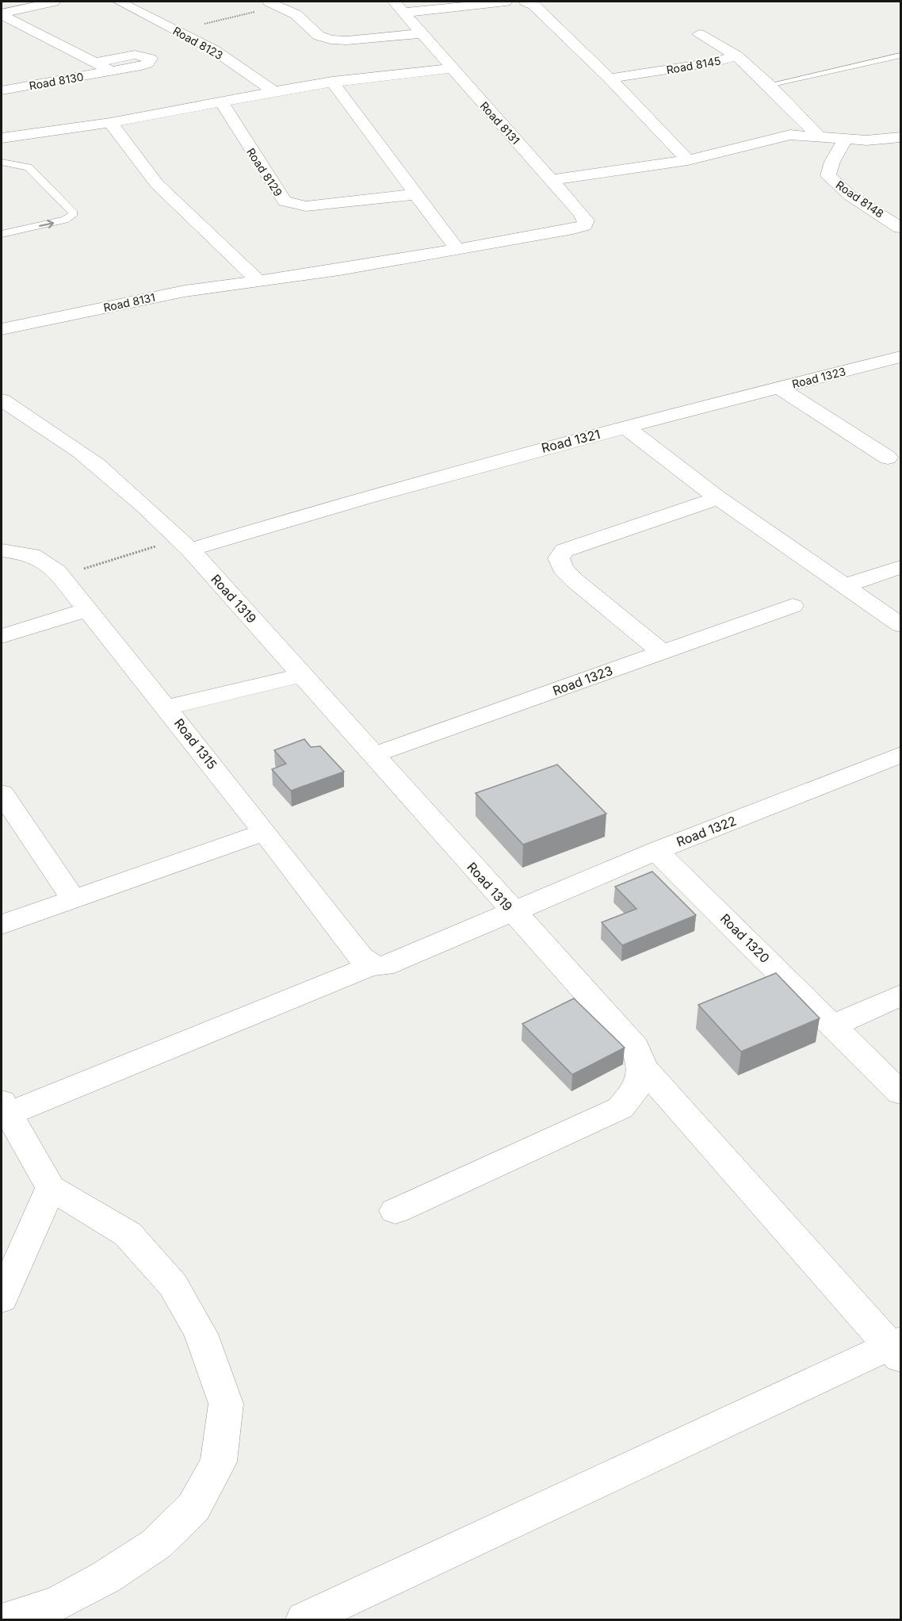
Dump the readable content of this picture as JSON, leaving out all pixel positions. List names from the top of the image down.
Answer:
{
  "streets": {
    "street": [
      "Road 8123",
      "Road 8145",
      "Road 8130",
      "Road 8131",
      "Road 8129",
      "Road 8148",
      "Road 1323",
      "Road 1321",
      "Road 1319",
      "Road 1315",
      "Road 1322",
      "Road 1320"
    ]
  },
  "crossings": [
    ["Road 1323", "Road 1321"],
    ["Road 1323", "Road 1319"],
    ["Road 1321", "Road 1319"],
    ["Road 1319", "Road 1322"],
    ["Road 1315", "Road 1322"],
    ["Road 1322", "Road 1320"]
  ]
}
